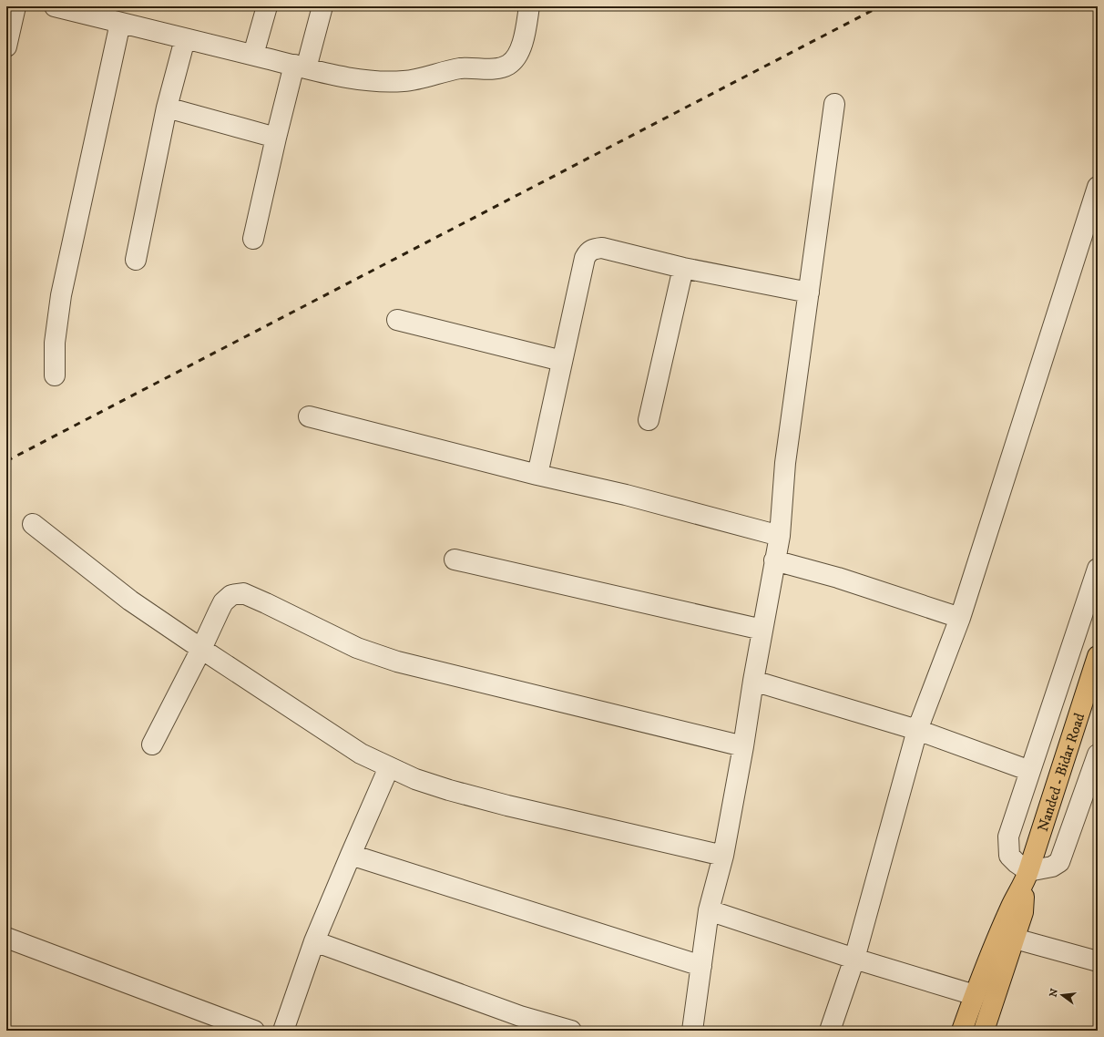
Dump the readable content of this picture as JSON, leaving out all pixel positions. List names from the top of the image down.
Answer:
{
  "streets": {
    "highway": ["Nanded - Bidar Road"]
  },
  "north": "left"
}
